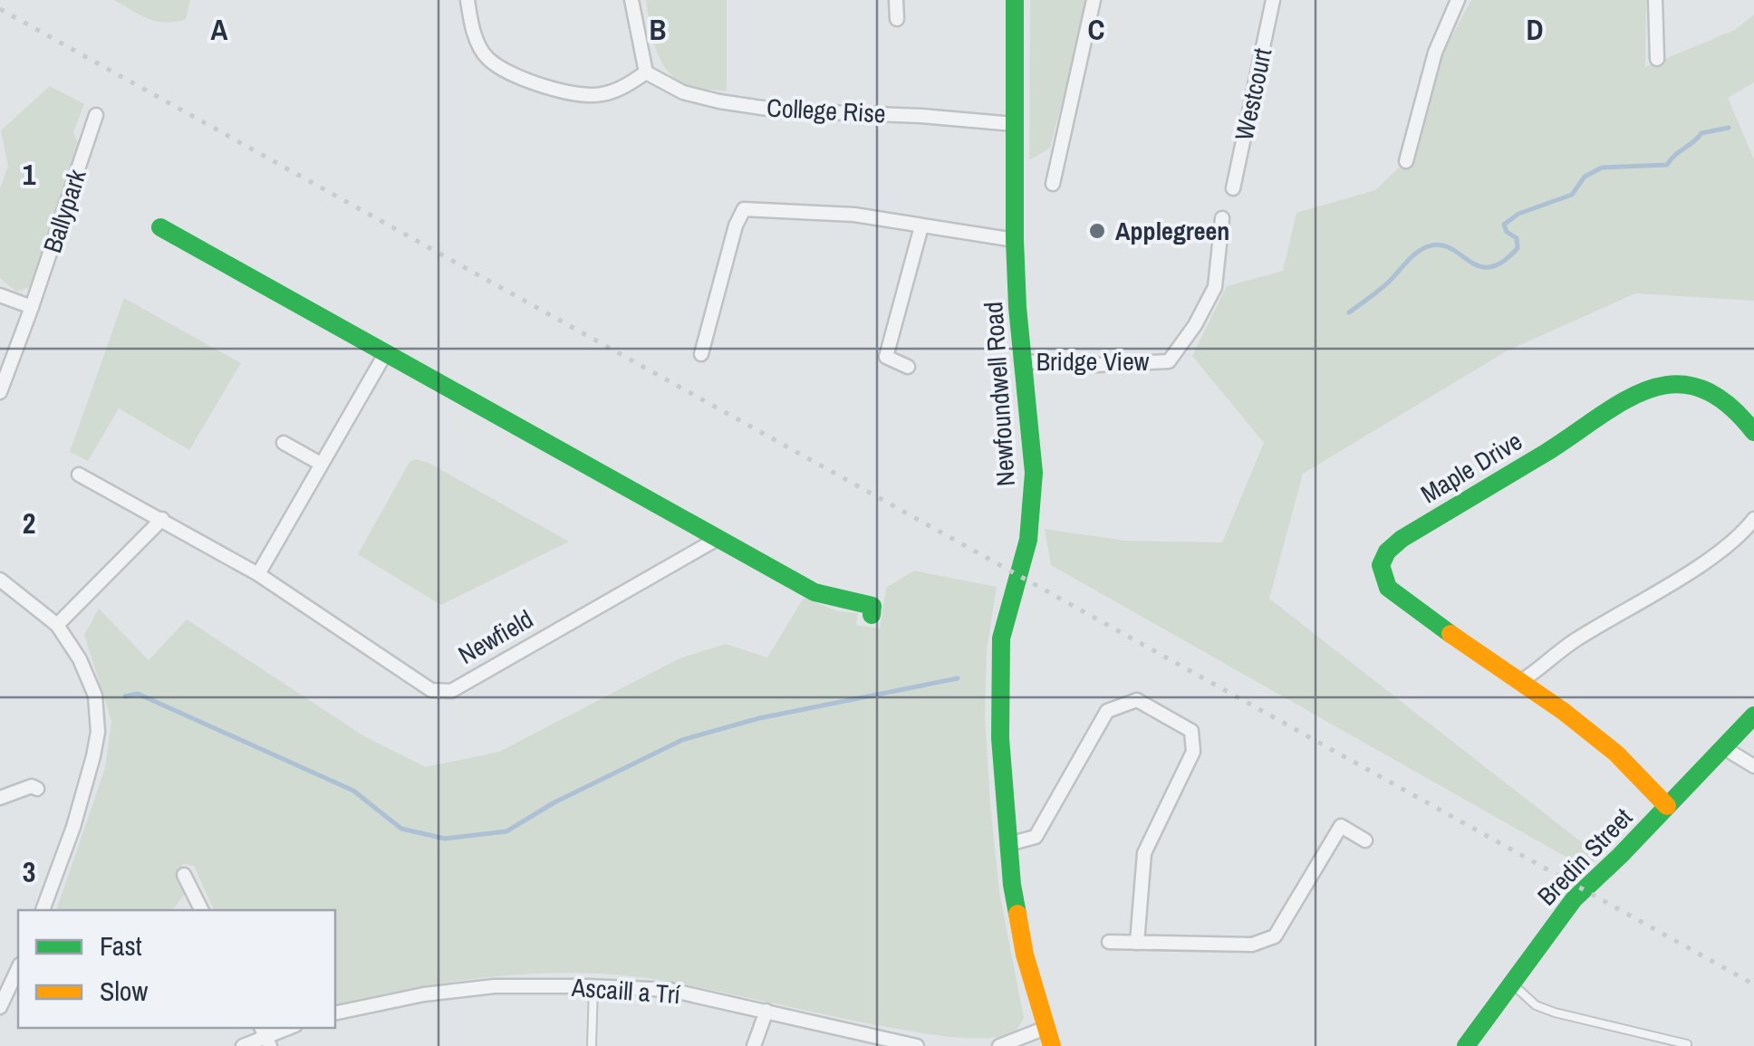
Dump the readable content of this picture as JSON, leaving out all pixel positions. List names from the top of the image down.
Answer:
{
  "streets": {
    "street": [
      "Westcourt",
      "College Rise",
      "Ballypark",
      "Bridge View",
      "Newfoundwell Road",
      "Maple Drive",
      "Newfield",
      "Bredin Street",
      "Ascaill a Trí"
    ]
  },
  "crossings": [
    ["College Rise", "Newfoundwell Road"],
    ["Bridge View", "Newfoundwell Road"],
    ["Maple Drive", "Bredin Street"]
  ],
  "places": ["Applegreen"],
  "legend": ["Fast", "Slow"],
  "grid": {
    "columns": [
      "A",
      "B",
      "C",
      "D"
    ],
    "rows": ["1", "2", "3"]
  }
}
